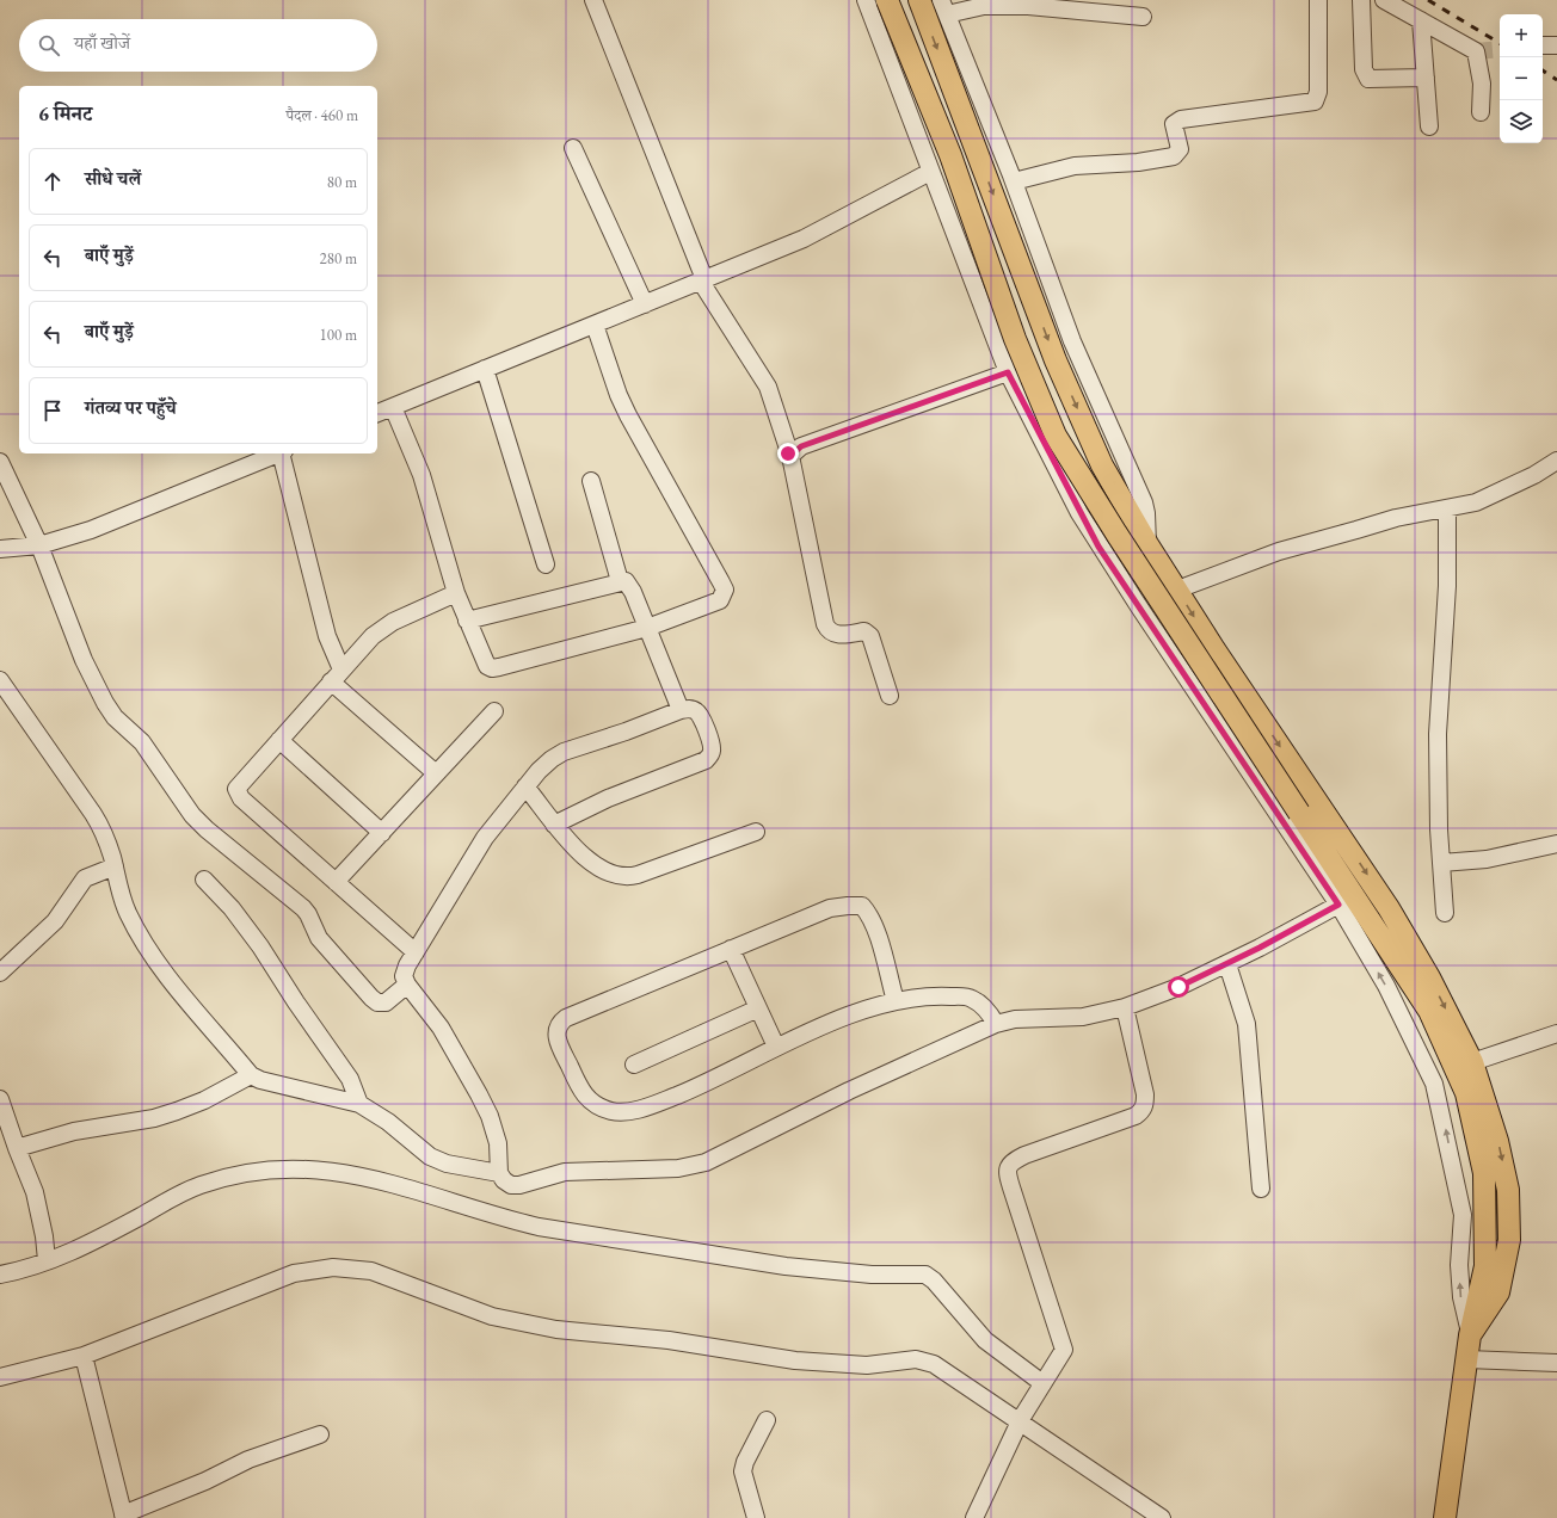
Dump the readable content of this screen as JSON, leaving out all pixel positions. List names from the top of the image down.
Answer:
{
  "page": {
    "map_buttons": ["+", "−"],
    "search": "यहाँ खोजें",
    "heading": ["6 मिनट", "पैदल · 460 m"],
    "list": [
      ["सीधे चलें", "80 m"],
      ["बाएँ मुड़ें", "280 m"],
      ["बाएँ मुड़ें", "100 m"],
      "गंतव्य पर पहुँचे"
    ]
  }
}
